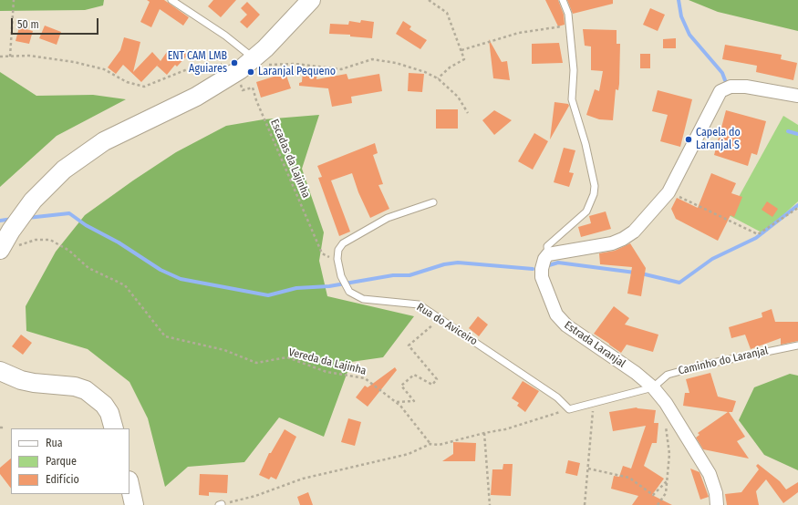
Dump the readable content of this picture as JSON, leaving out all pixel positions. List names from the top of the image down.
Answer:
{
  "streets": {
    "street": ["Estrada Laranjal"],
    "lane": ["Rua do Aviceiro", "Caminho do Laranjal"],
    "path": ["Escadas da Lajinha", "Vereda da Lajinha"]
  },
  "crossings": [
    ["Escadas da Lajinha", "Rua do Aviceiro"],
    ["Estrada Laranjal", "Caminho do Laranjal"]
  ],
  "places": ["ENT CAM LMB Aguiares", "Laranjal Pequeno", "Capela do Laranjal S"],
  "legend": ["Rua", "Parque", "Edifício"],
  "scale_bar": "50 m"
}
